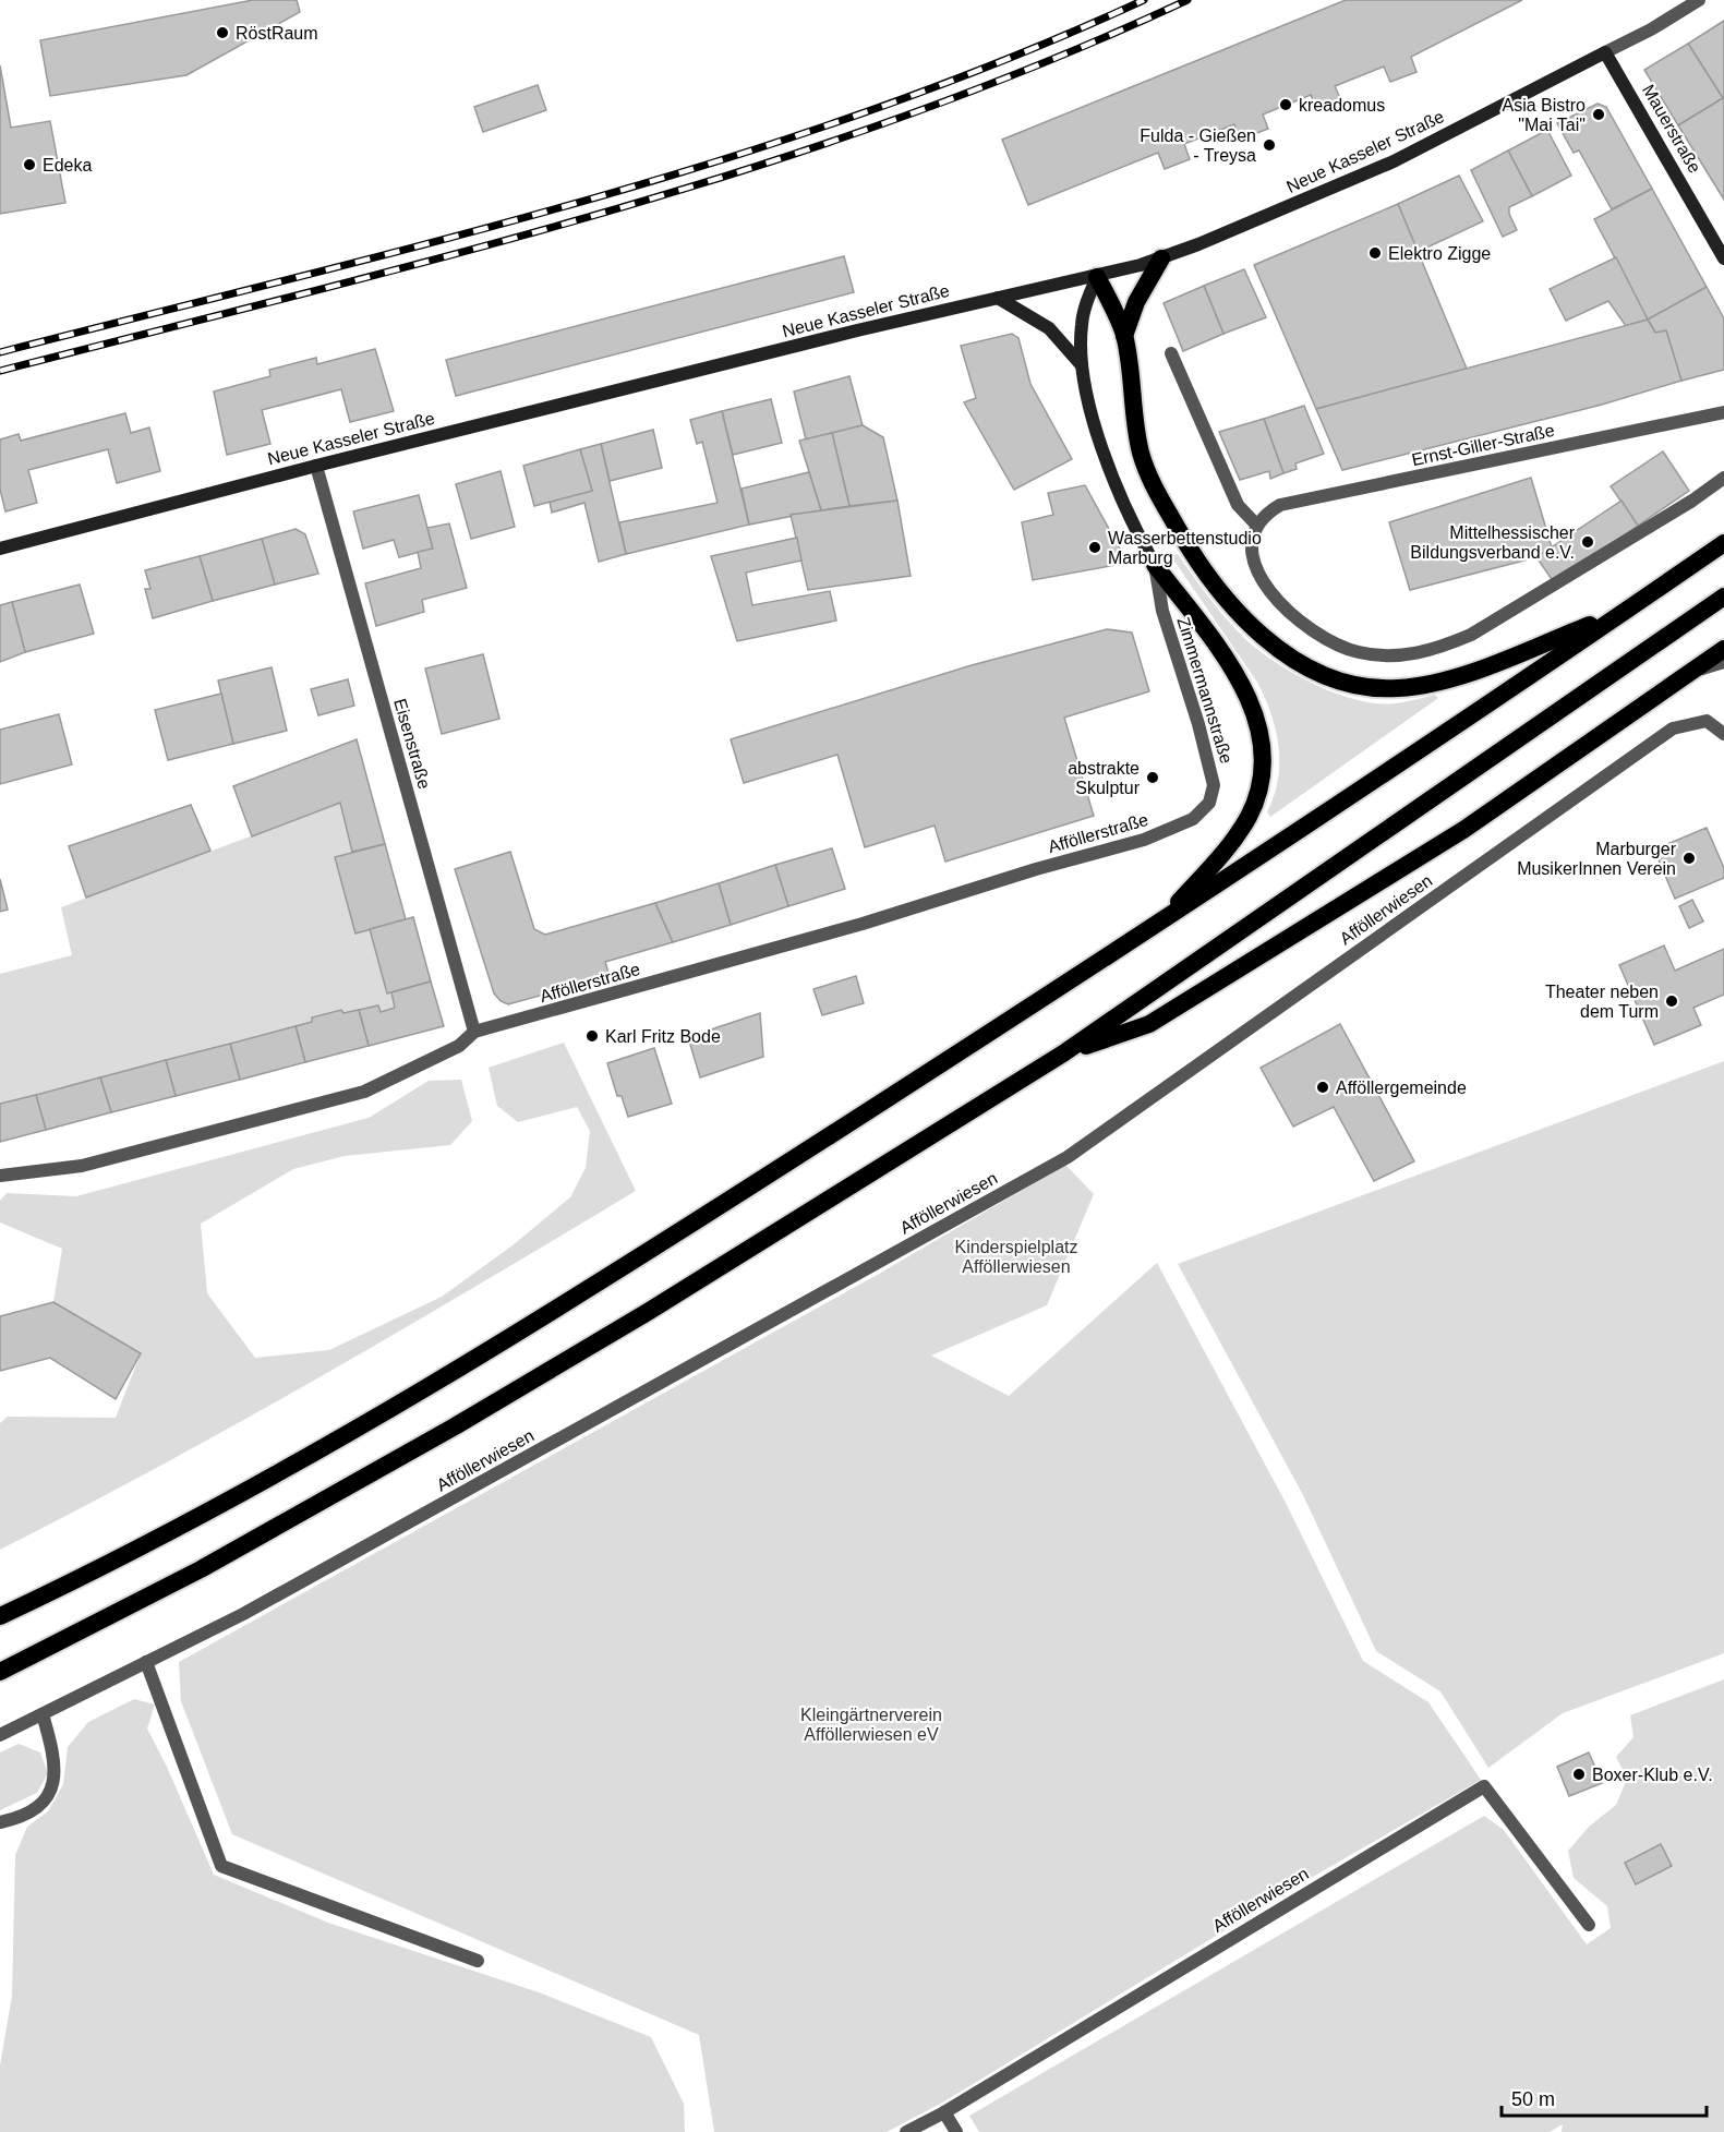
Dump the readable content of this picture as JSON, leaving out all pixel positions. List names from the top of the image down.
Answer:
{
  "streets": {
    "main road": ["Mauerstraße", "Neue Kasseler Straße"],
    "street": [
      "Ernst-Giller-Straße",
      "Zimmermannstraße",
      "Eisenstraße",
      "Afföllerstraße",
      "Afföllerwiesen"
    ]
  },
  "crossings": [
    ["Mauerstraße", "Neue Kasseler Straße"],
    ["Neue Kasseler Straße", "Eisenstraße"],
    ["Zimmermannstraße", "Afföllerstraße"],
    ["Eisenstraße", "Afföllerstraße"]
  ],
  "parks": ["Kinderspielplatz Afföllerwiesen", "Kleingärtnerverein Afföllerwiesen eV"],
  "places": [
    "RöstRaum",
    "kreadomus",
    "Asia Bistro \"Mai Tai\"",
    "Fulda - Gießen - Treysa",
    "Edeka",
    "Elektro Zigge",
    "Mittelhessischer Bildungsverband e.V.",
    "Wasserbettenstudio Marburg",
    "abstrakte Skulptur",
    "Marburger MusikerInnen Verein",
    "Theater neben dem Turm",
    "Karl Fritz Bode",
    "Afföllergemeinde",
    "Boxer-Klub e.V."
  ],
  "scale_bar": "50 m"
}
